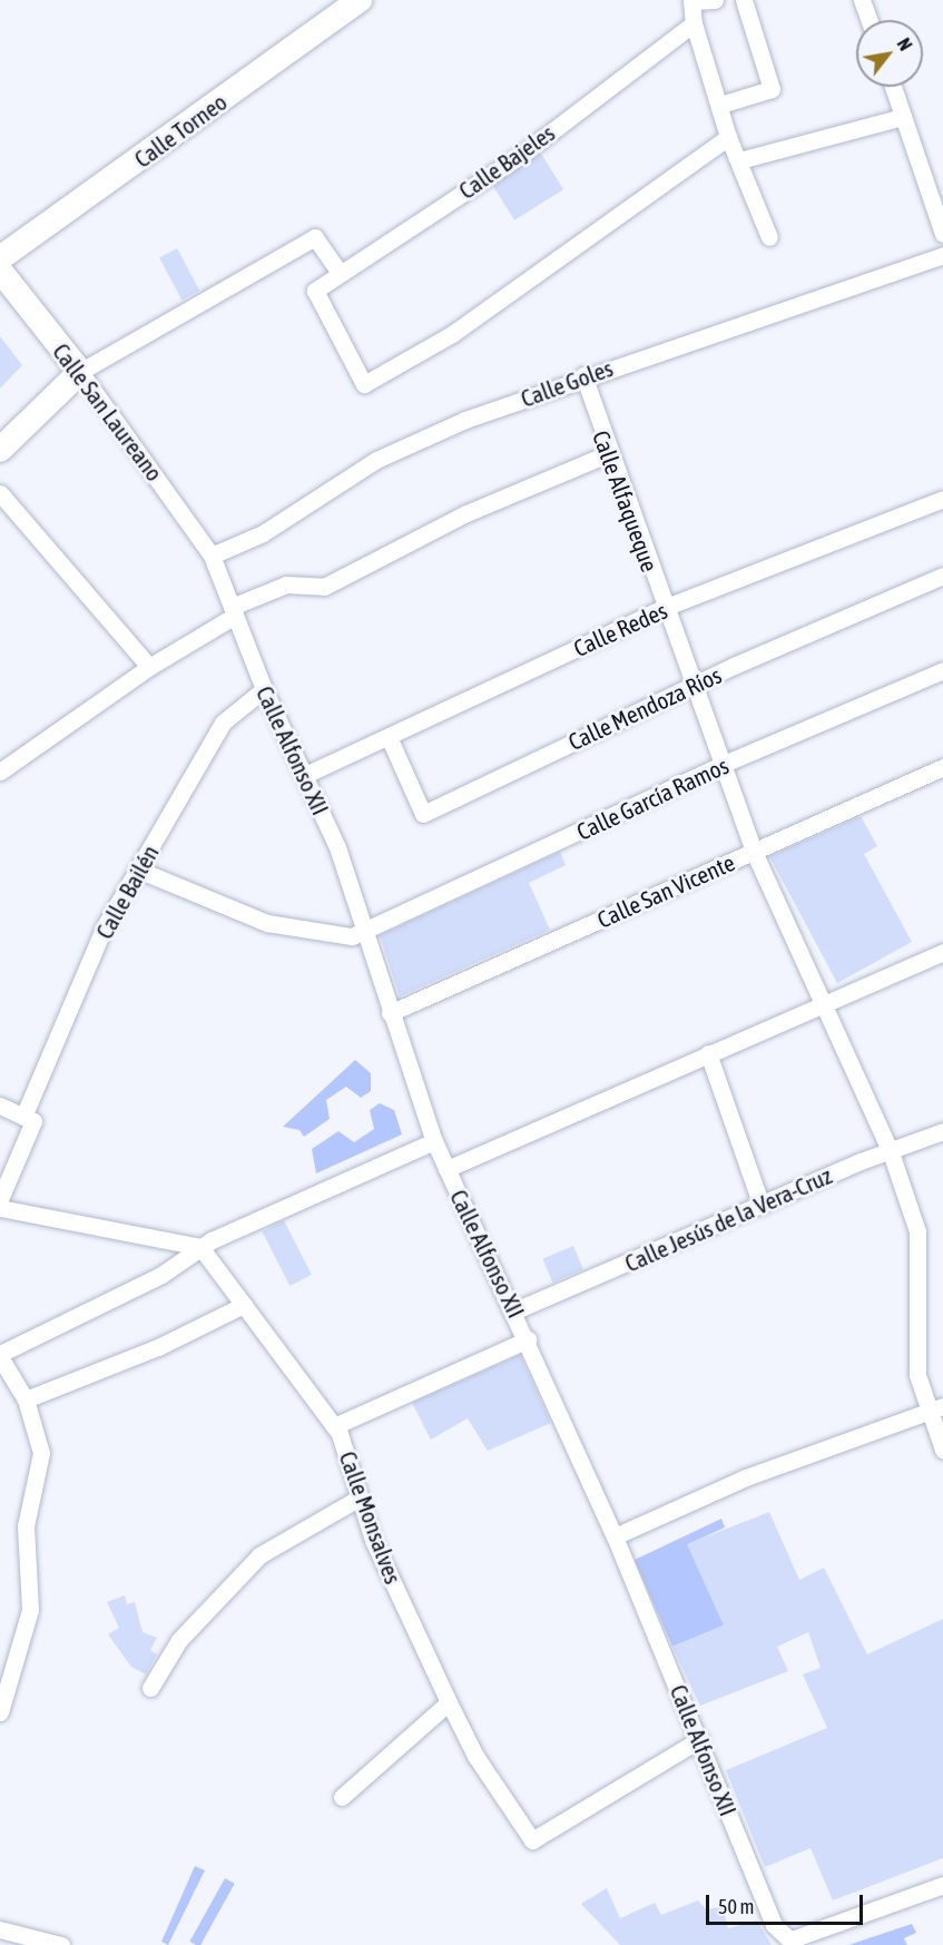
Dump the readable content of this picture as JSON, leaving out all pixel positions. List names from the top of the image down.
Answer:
{
  "streets": {
    "main road": ["Calle Torneo", "Calle San Laureano"],
    "street": [
      "Calle Bajeles",
      "Calle Goles",
      "Calle Alfaqueque",
      "Calle Redes",
      "Calle Mendoza Ríos",
      "Calle Alfonso XII",
      "Calle García Ramos",
      "Calle San Vicente",
      "Calle Bailén",
      "Calle Jesús de la Vera-Cruz",
      "Calle Monsalves"
    ]
  },
  "crossings": [
    ["Calle Goles", "Calle San Laureano"],
    ["Calle Goles", "Calle Alfaqueque"],
    ["Calle Goles", "Calle Alfonso XII"],
    ["Calle San Laureano", "Calle Alfonso XII"],
    ["Calle Alfaqueque", "Calle Redes"],
    ["Calle Alfaqueque", "Calle Mendoza Ríos"],
    ["Calle Alfaqueque", "Calle García Ramos"],
    ["Calle Alfaqueque", "Calle San Vicente"],
    ["Calle Alfaqueque", "Calle Jesús de la Vera-Cruz"],
    ["Calle Redes", "Calle Mendoza Ríos"],
    ["Calle Redes", "Calle Alfonso XII"],
    ["Calle Alfonso XII", "Calle García Ramos"],
    ["Calle Alfonso XII", "Calle San Vicente"],
    ["Calle Alfonso XII", "Calle Bailén"],
    ["Calle Alfonso XII", "Calle Jesús de la Vera-Cruz"],
    ["Calle Alfonso XII", "Calle Monsalves"],
    ["Calle García Ramos", "Calle Bailén"]
  ],
  "scale_bar": "50 m",
  "north": "top right"
}
